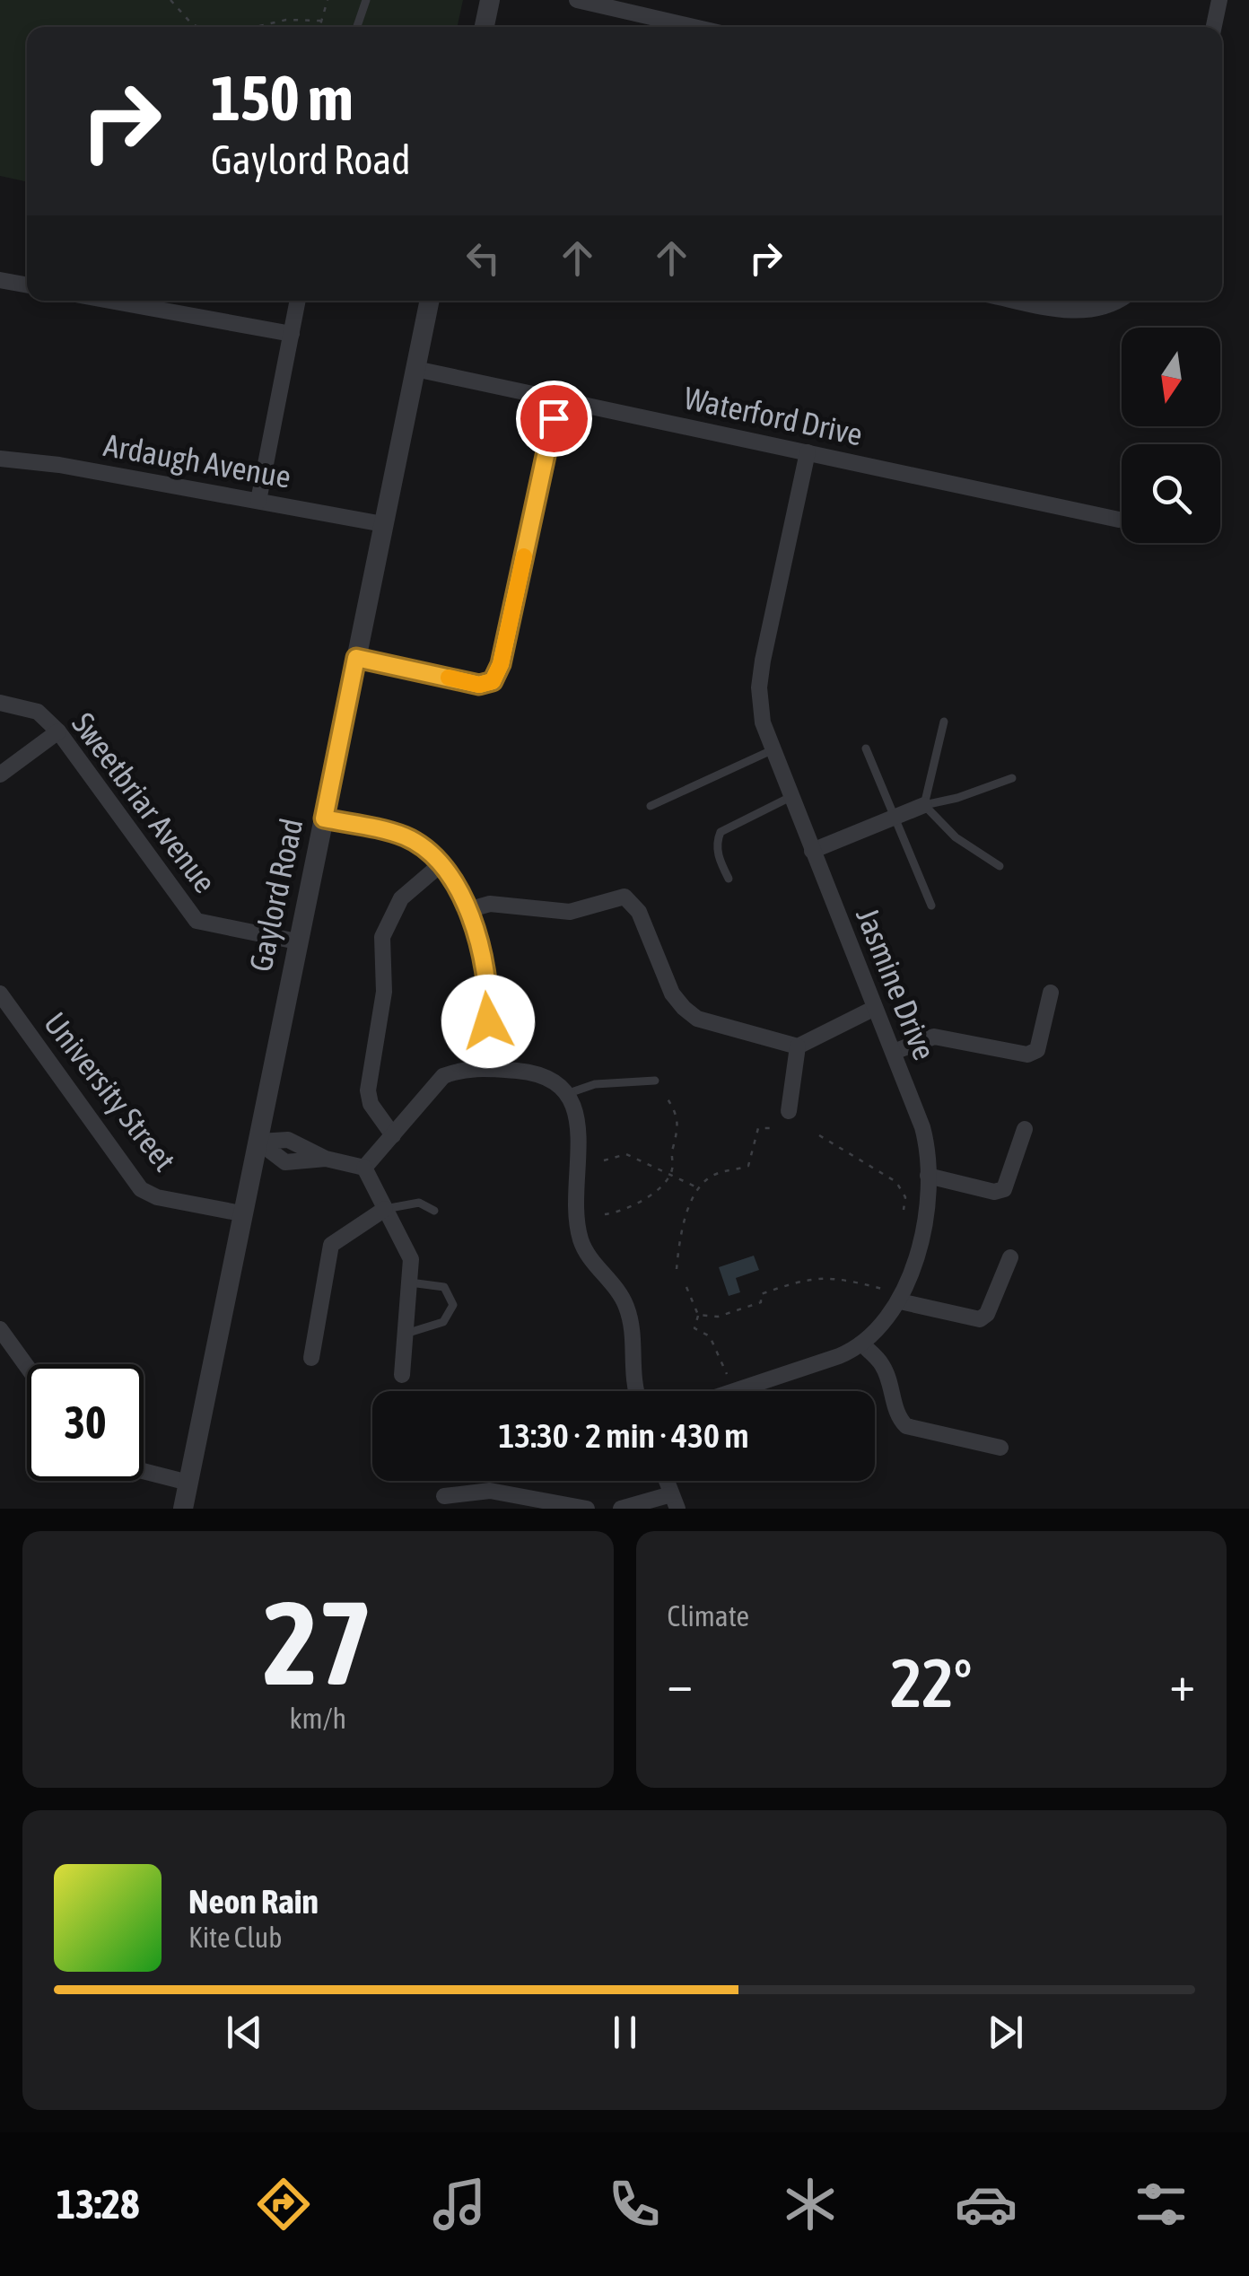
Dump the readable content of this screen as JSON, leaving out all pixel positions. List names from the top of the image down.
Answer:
{
  "streets": {
    "street": [
      "Waterford Drive",
      "Ardaugh Avenue",
      "Sweetbriar Avenue",
      "Gaylord Road",
      "Jasmine Drive",
      "University Street"
    ]
  },
  "crossings": [
    ["Waterford Drive", "Gaylord Road"],
    ["Waterford Drive", "Jasmine Drive"],
    ["Ardaugh Avenue", "Gaylord Road"],
    ["Sweetbriar Avenue", "Gaylord Road"],
    ["Gaylord Road", "University Street"]
  ],
  "north": "bottom",
  "page": {
    "turn": ["150 m", "Gaylord Road"],
    "limit": "30",
    "trip": "13:30 · 2 min · 430 m",
    "tile": [
      ["27", "km/h"],
      "Climate"
    ],
    "heat": ["−", "22°", "+"],
    "song": ["Neon Rain", "Kite Club"],
    "tabs": "13:28"
  }
}
